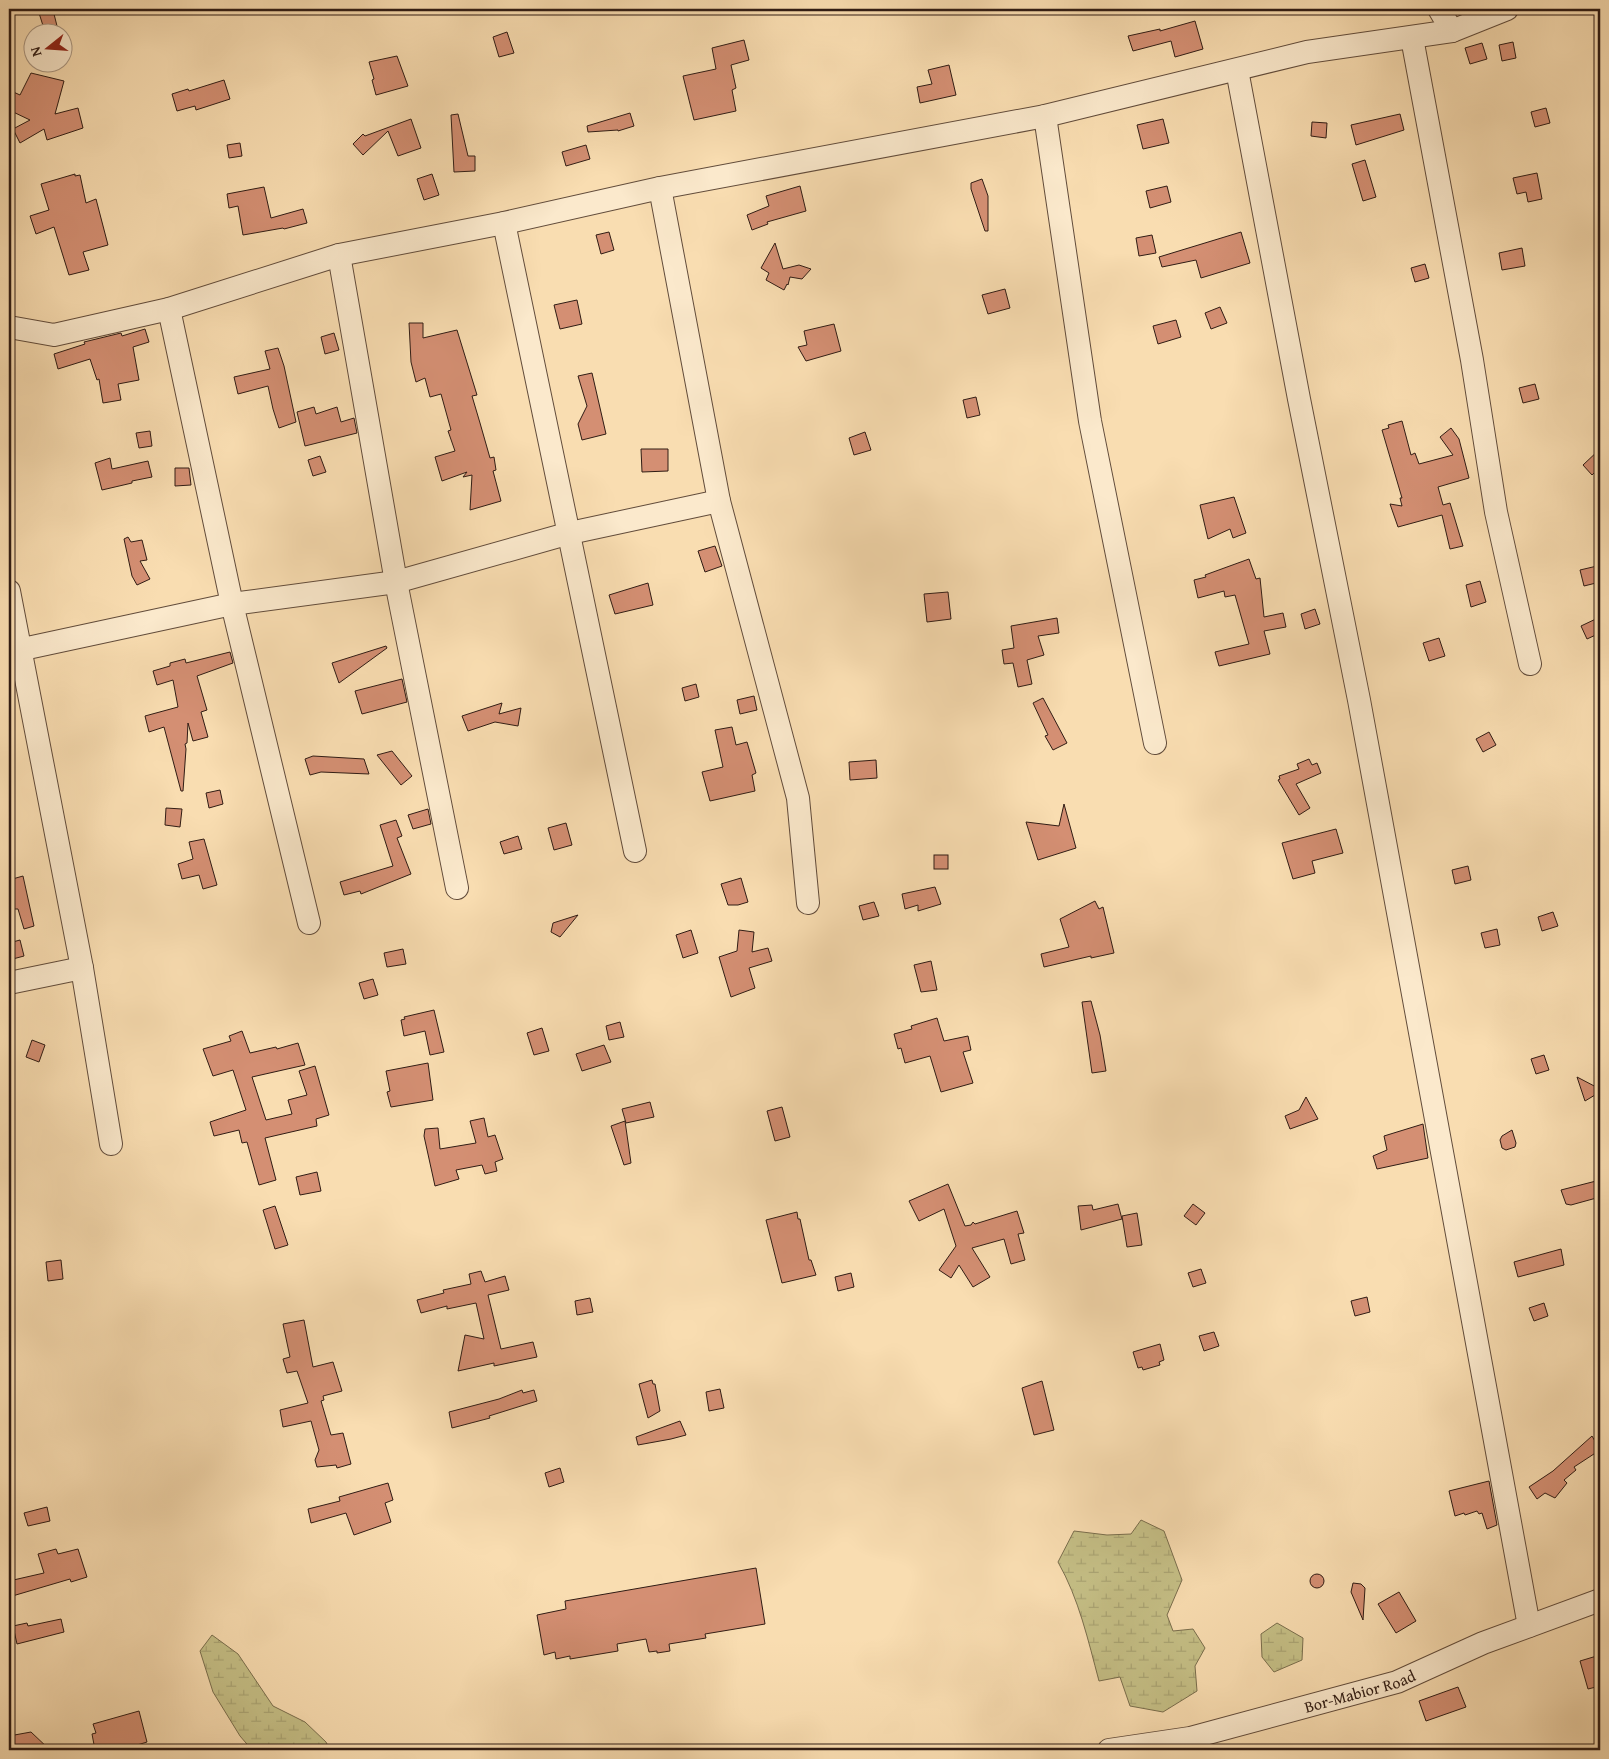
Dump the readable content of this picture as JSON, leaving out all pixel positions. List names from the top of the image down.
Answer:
{
  "streets": {
    "street": ["Bor-Mabior Road"]
  },
  "north": "left"
}
